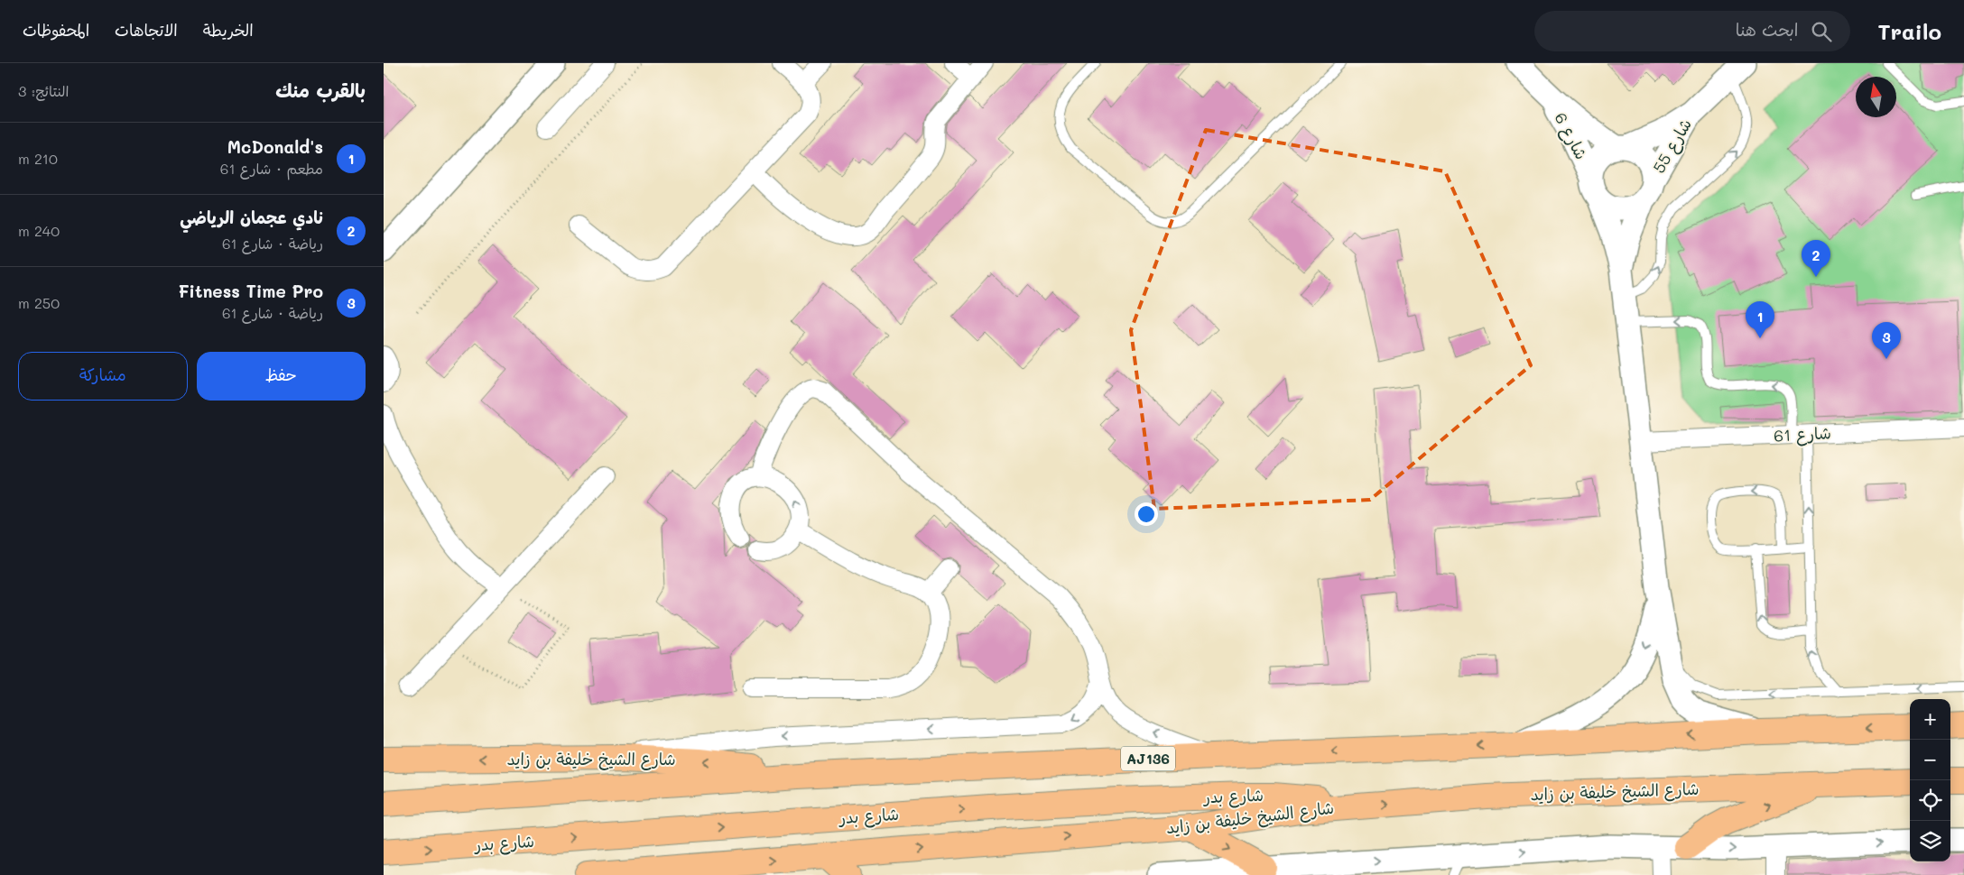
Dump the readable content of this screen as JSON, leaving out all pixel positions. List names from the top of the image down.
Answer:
{
  "streets": {
    "main road": ["AJ136", "شارع الشيخ خليفة بن زايد", "شارع بدر"],
    "street": ["شارع 6", "شارع 55", "شارع 61"]
  },
  "crossings": [
    ["شارع 6", "شارع 55"],
    ["شارع الشيخ خليفة بن زايد", "شارع بدر"]
  ],
  "one_way": ["شارع بدر"],
  "north": "top",
  "page": {
    "header": "Trailo",
    "search": "ابحث هنا",
    "nav": ["الخريطة", "الاتجاهات", "المحفوظات"],
    "heading": ["بالقرب منك", "النتائج: 3"],
    "list": [
      {
        "mark": "1",
        "name": "McDonald's",
        "note": "مطعم · شارع 61",
        "value": "210 m"
      },
      {
        "mark": "2",
        "name": "نادي عجمان الرياضي",
        "note": "رياضة · شارع 61",
        "value": "240 m"
      },
      {
        "mark": "3",
        "name": "Fitness Time Pro",
        "note": "رياضة · شارع 61",
        "value": "250 m"
      }
    ],
    "pins": ["2", "1", "3"],
    "buttons": ["حفظ", "مشاركة"],
    "map_buttons": ["+", "−"]
  }
}
